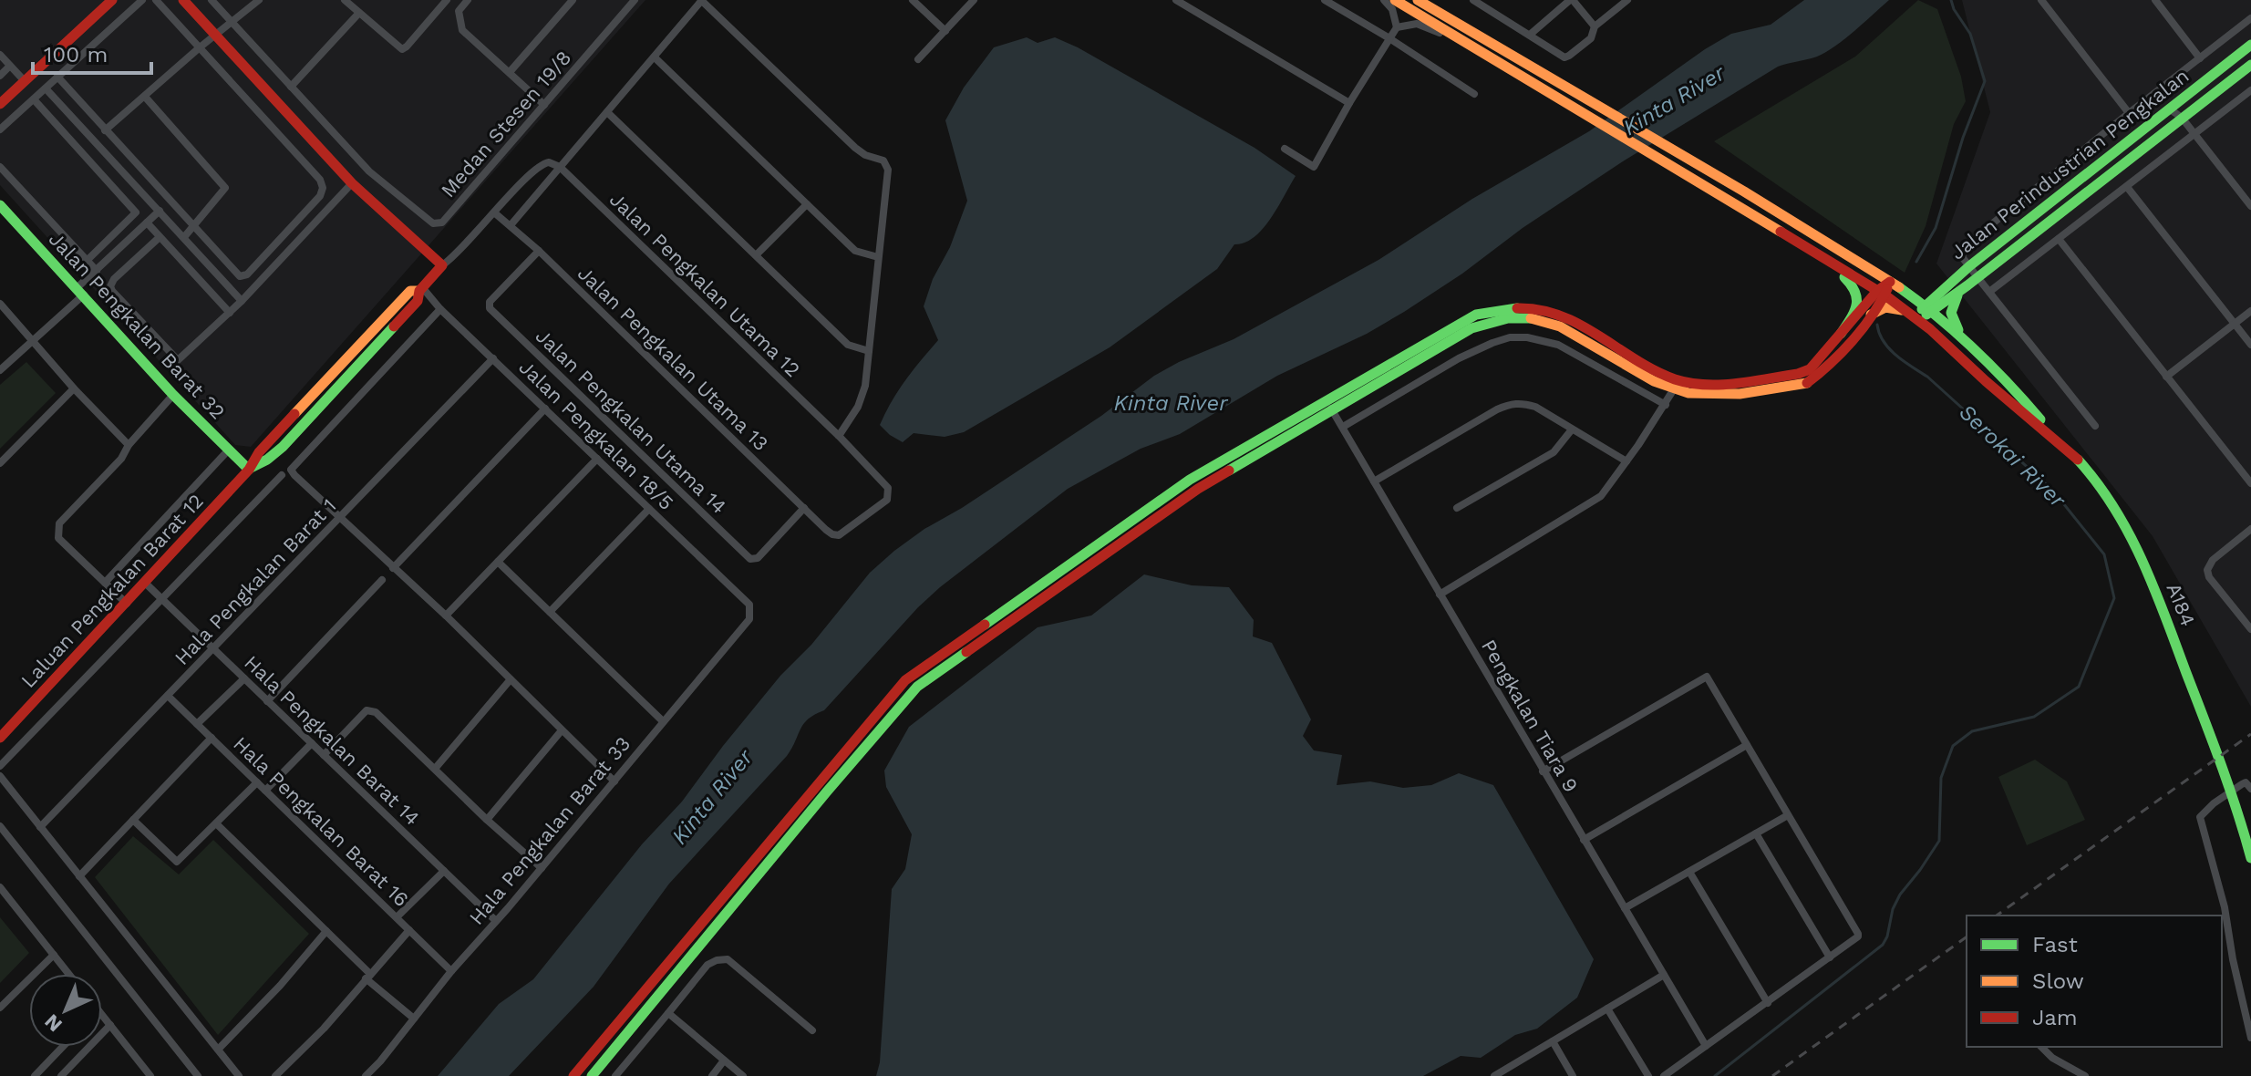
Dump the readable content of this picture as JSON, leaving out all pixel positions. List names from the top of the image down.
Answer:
{
  "streets": {
    "street": [
      "Medan Stesen 19/8",
      "Jalan Perindustrian Pengkalan",
      "Jalan Pengkalan Utama 12",
      "Jalan Pengkalan Barat 32",
      "Jalan Pengkalan Utama 13",
      "Jalan Pengkalan Utama 14",
      "Jalan Pengkalan 18/5",
      "Hala Pengkalan Barat 1",
      "Laluan Pengkalan Barat 12",
      "A184",
      "Pengkalan Tiara 9",
      "Hala Pengkalan Barat 14",
      "Hala Pengkalan Barat 16",
      "Hala Pengkalan Barat 33"
    ]
  },
  "crossings": [
    ["Jalan Pengkalan Utama 12", "Jalan Pengkalan Utama 13"],
    ["Jalan Pengkalan Barat 32", "Laluan Pengkalan Barat 12"],
    ["Jalan Pengkalan Utama 13", "Jalan Pengkalan Utama 14"],
    ["Jalan Pengkalan 18/5", "Hala Pengkalan Barat 1"],
    ["Jalan Pengkalan 18/5", "Laluan Pengkalan Barat 12"],
    ["Jalan Pengkalan 18/5", "Hala Pengkalan Barat 33"],
    ["Hala Pengkalan Barat 1", "Hala Pengkalan Barat 14"],
    ["Hala Pengkalan Barat 1", "Hala Pengkalan Barat 16"],
    ["Laluan Pengkalan Barat 12", "Hala Pengkalan Barat 14"],
    ["Hala Pengkalan Barat 14", "Hala Pengkalan Barat 33"],
    ["Hala Pengkalan Barat 16", "Hala Pengkalan Barat 33"]
  ],
  "water": ["Kinta River", "Serokai River"],
  "legend": ["Fast", "Slow", "Jam"],
  "scale_bar": "100 m",
  "north": "bottom left"
}
